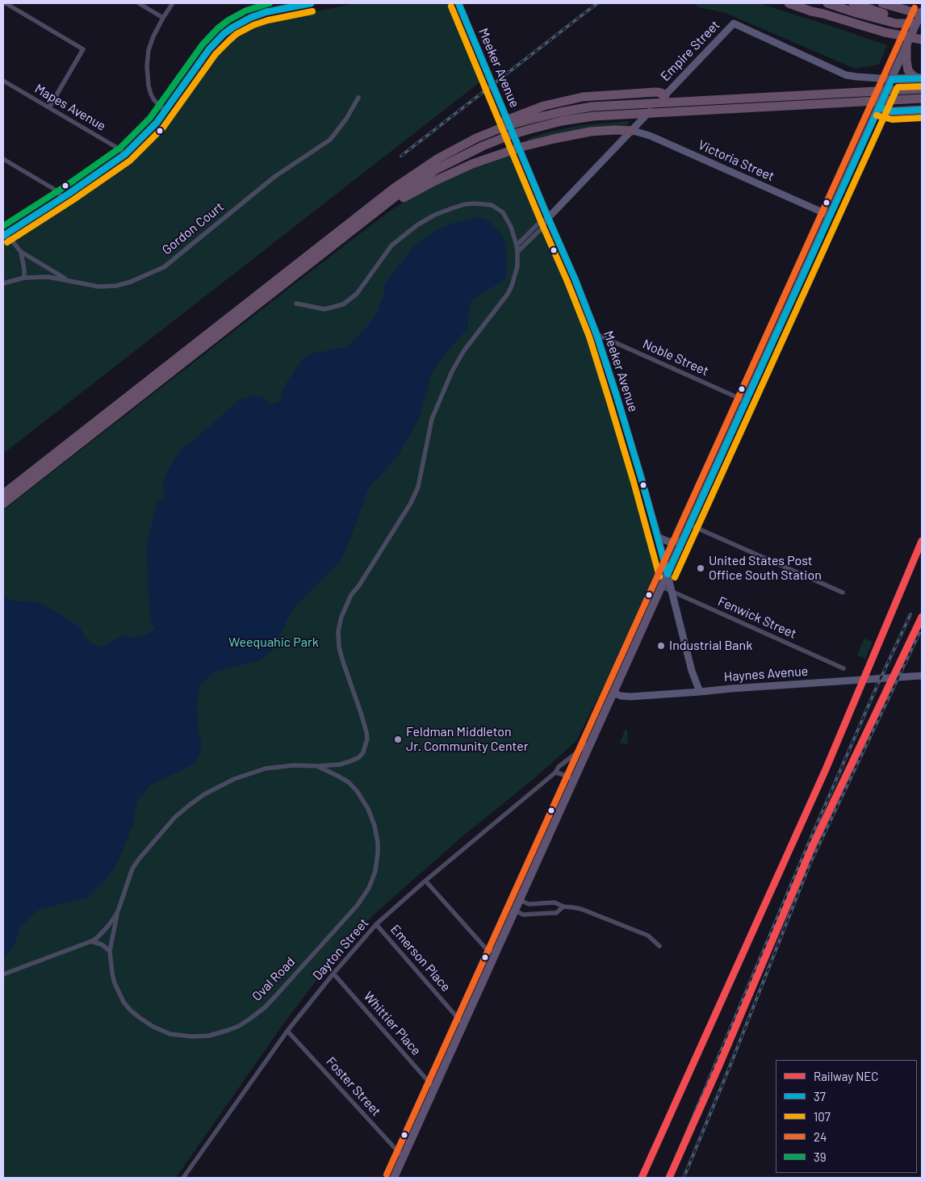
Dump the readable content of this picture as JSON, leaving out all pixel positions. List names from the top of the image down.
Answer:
{
  "streets": {
    "main road": [
      "Empire Street",
      "Meeker Avenue",
      "Victoria Street",
      "Haynes Avenue"
    ],
    "street": [
      "Mapes Avenue",
      "Gordon Court",
      "Noble Street",
      "Fenwick Street",
      "Dayton Street",
      "Emerson Place",
      "Oval Road",
      "Whittier Place",
      "Foster Street"
    ]
  },
  "crossings": [
    ["Empire Street", "Meeker Avenue"],
    ["Empire Street", "Victoria Street"],
    ["Meeker Avenue", "Noble Street"],
    ["Meeker Avenue", "Fenwick Street"],
    ["Meeker Avenue", "Haynes Avenue"],
    ["Dayton Street", "Emerson Place"],
    ["Dayton Street", "Whittier Place"],
    ["Dayton Street", "Foster Street"]
  ],
  "parks": ["Weequahic Park"],
  "places": ["United States Post Office South Station", "Industrial Bank", "Feldman Middleton Jr. Community Center"],
  "lines": [
    "transit line 37",
    "transit line 39",
    "transit line 107",
    "transit line 24",
    "rail line NEC"
  ],
  "legend": [
    "Railway NEC",
    "37",
    "107",
    "24",
    "39"
  ]
}
